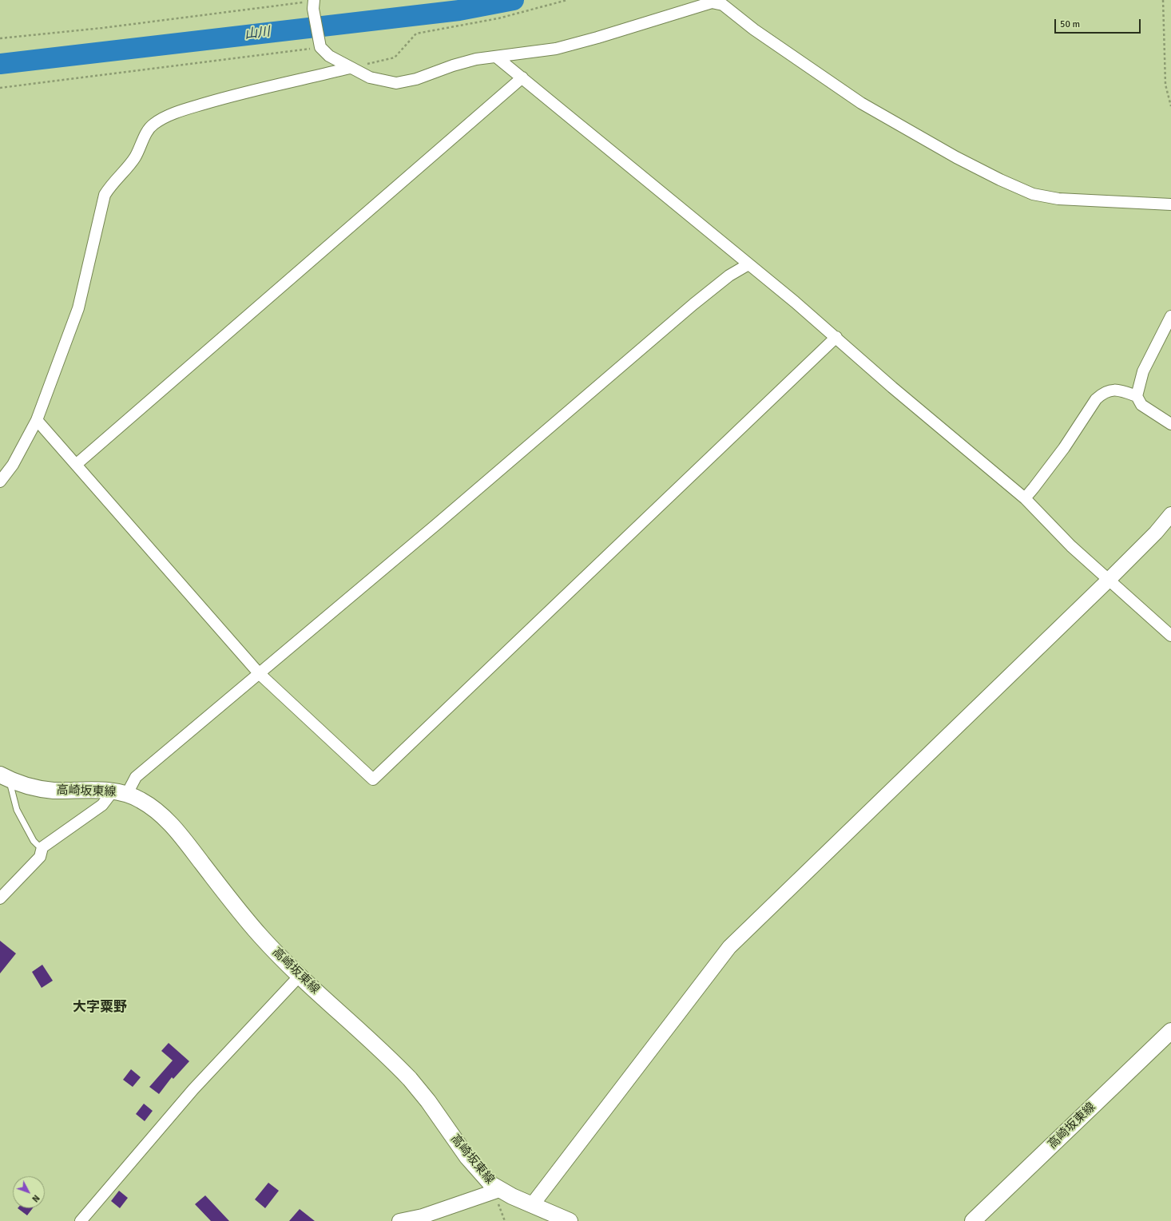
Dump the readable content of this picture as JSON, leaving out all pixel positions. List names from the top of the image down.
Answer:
{
  "streets": {
    "main road": ["高崎坂東線"]
  },
  "districts": ["大字粟野"],
  "water": ["山川"],
  "scale_bar": "50 m",
  "north": "bottom right"
}
